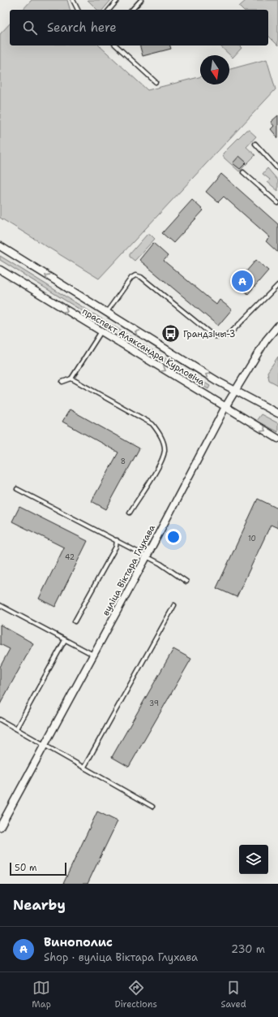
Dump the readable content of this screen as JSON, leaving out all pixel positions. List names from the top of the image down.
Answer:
{
  "streets": {
    "street": ["праспект Аляксандра Курловіча", "вуліца Віктара Глухава"]
  },
  "crossings": [
    ["праспект Аляксандра Курловіча", "вуліца Віктара Глухава"]
  ],
  "places": {
    "bus stop": ["Грандзічы-3"]
  },
  "house_numbers": [
    "8",
    "10",
    "42",
    "39"
  ],
  "scale_bar": "50 m",
  "north": "bottom",
  "page": {
    "search": "Search here",
    "pins": "A",
    "scale": "50 m",
    "heading": "Nearby",
    "list": [
      {
        "mark": "A",
        "name": "Винополис",
        "note": "Shop · вуліца Віктара Глухава",
        "value": "230 m"
      }
    ],
    "nav": ["Map", "Directions", "Saved"]
  }
}
